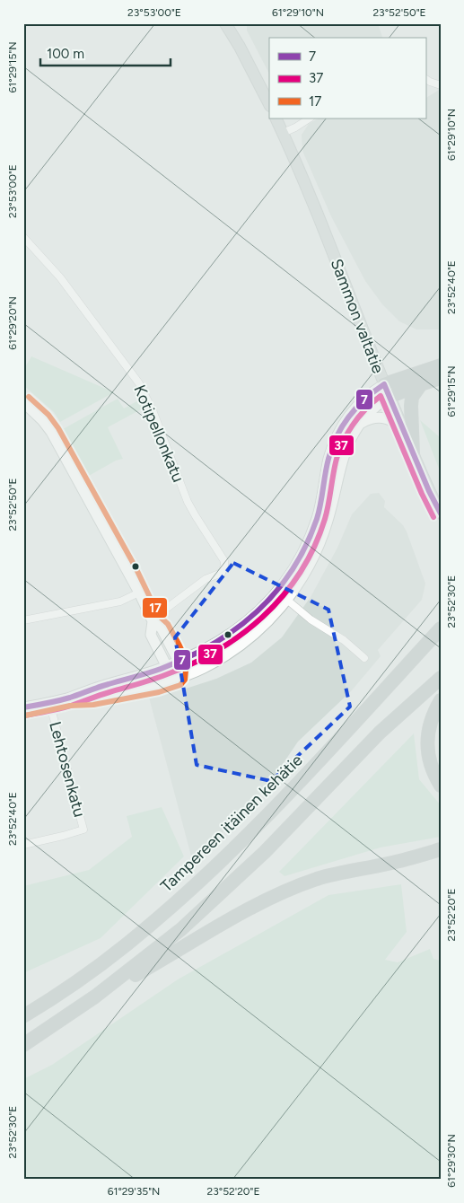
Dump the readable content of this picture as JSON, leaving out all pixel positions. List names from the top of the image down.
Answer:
{
  "streets": {
    "highway": ["Tampereen itäinen kehätie"],
    "main road": ["Sammon valtatie"],
    "street": ["Kotipellonkatu", "Lehtosenkatu"]
  },
  "lines": ["transit line 7", "transit line 37", "transit line 17"],
  "legend": ["7", "37", "17"],
  "scale_bar": "100 m",
  "coordinates": [
    "23°53'00\"E",
    "61°29'10\"N",
    "23°52'50\"E",
    "61°29'15\"N",
    "23°52'40\"E",
    "61°29'20\"N",
    "23°52'30\"E",
    "23°52'20\"E",
    "61°29'30\"N",
    "61°29'35\"N"
  ]
}
